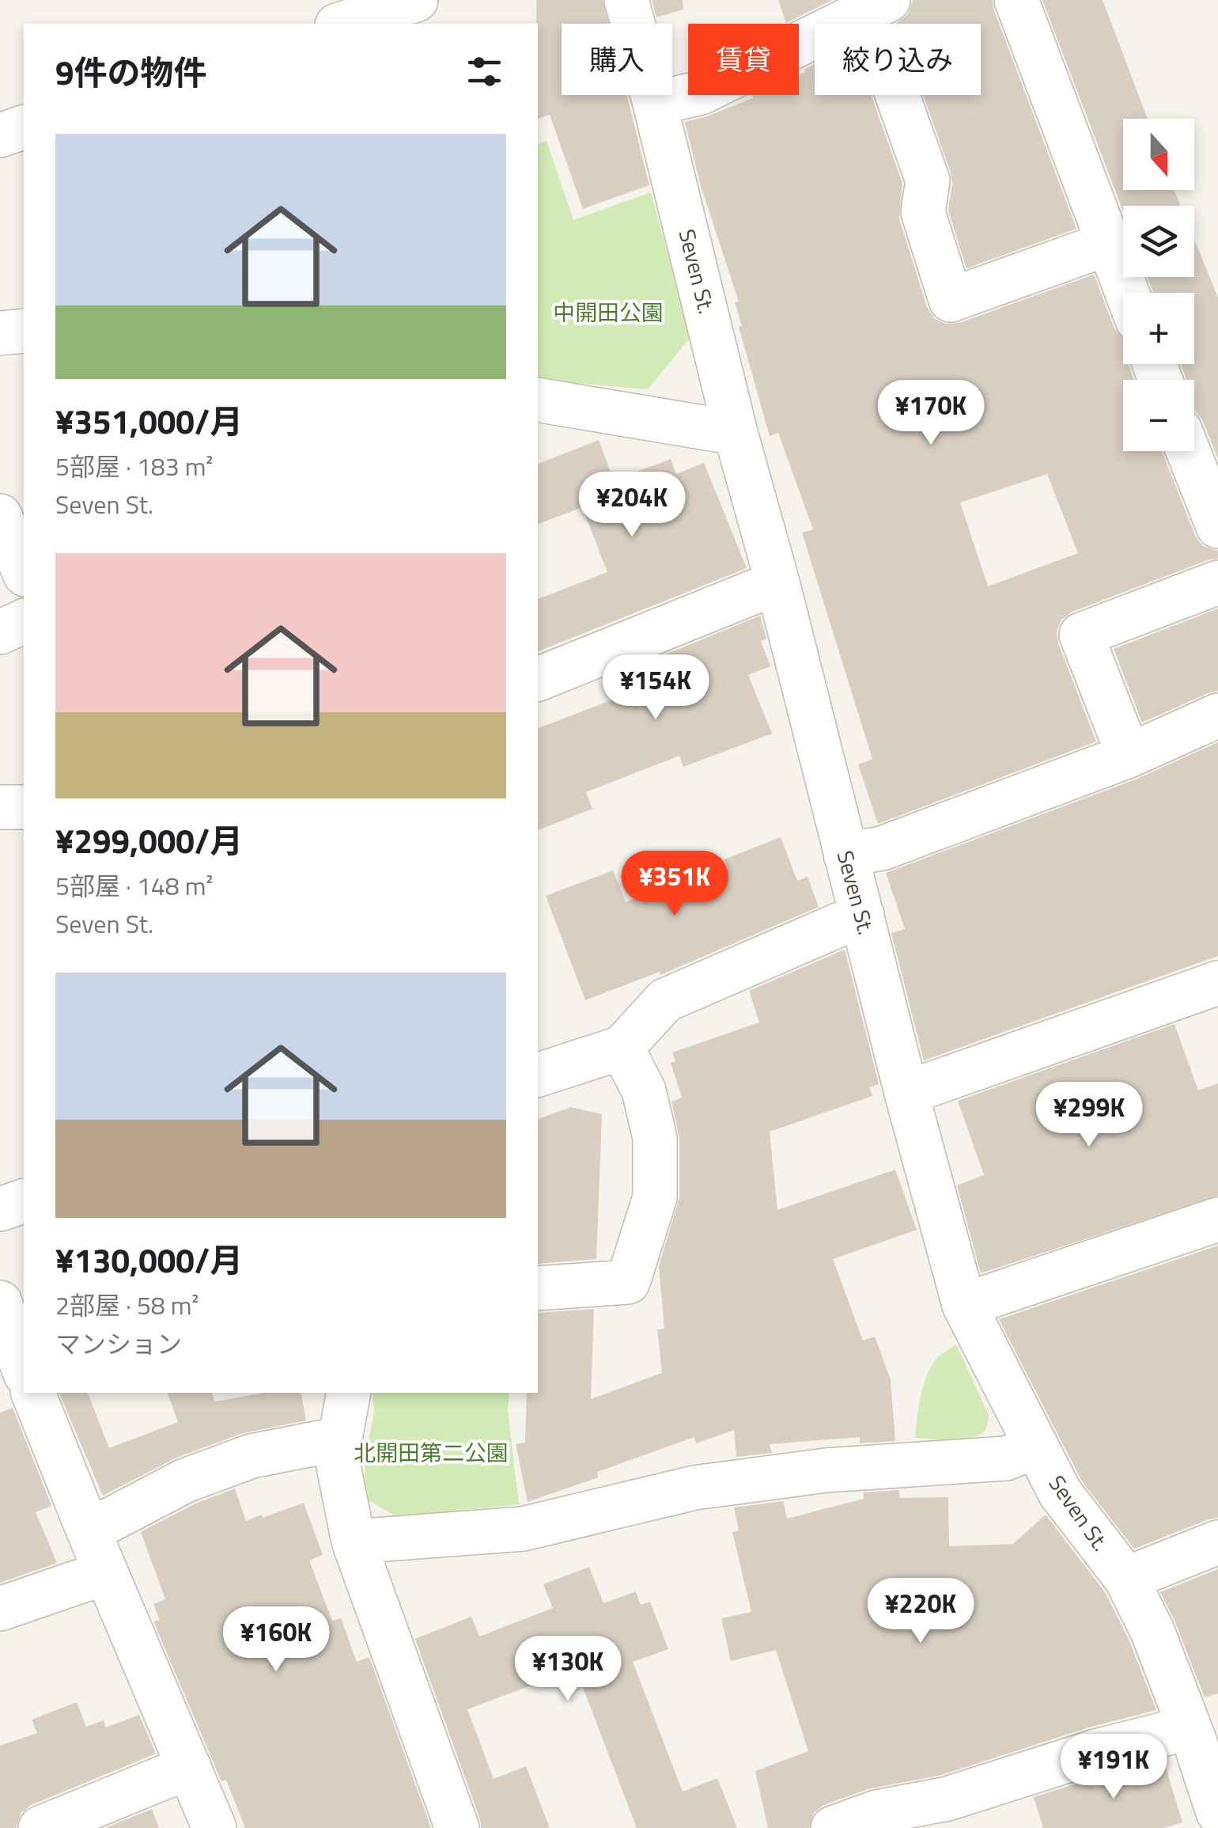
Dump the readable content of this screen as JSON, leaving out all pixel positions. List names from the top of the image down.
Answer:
{
  "streets": {
    "street": ["Seven St."]
  },
  "parks": ["中開田公園", "北開田第二公園"],
  "north": "bottom",
  "page": {
    "chip": ["購入", "賃貸", "絞り込み"],
    "heading": "9件の物件",
    "map_buttons": ["+", "−"],
    "list": [
      {
        "name": "¥351,000/月",
        "note": "5部屋 · 183 m² · Seven St."
      },
      {
        "name": "¥299,000/月",
        "note": "5部屋 · 148 m² · Seven St."
      },
      {
        "name": "¥130,000/月",
        "note": "2部屋 · 58 m² · マンション"
      }
    ],
    "price": [
      "¥170K",
      "¥204K",
      "¥154K",
      "¥351K",
      "¥299K",
      "¥220K",
      "¥160K",
      "¥130K",
      "¥191K"
    ]
  }
}
